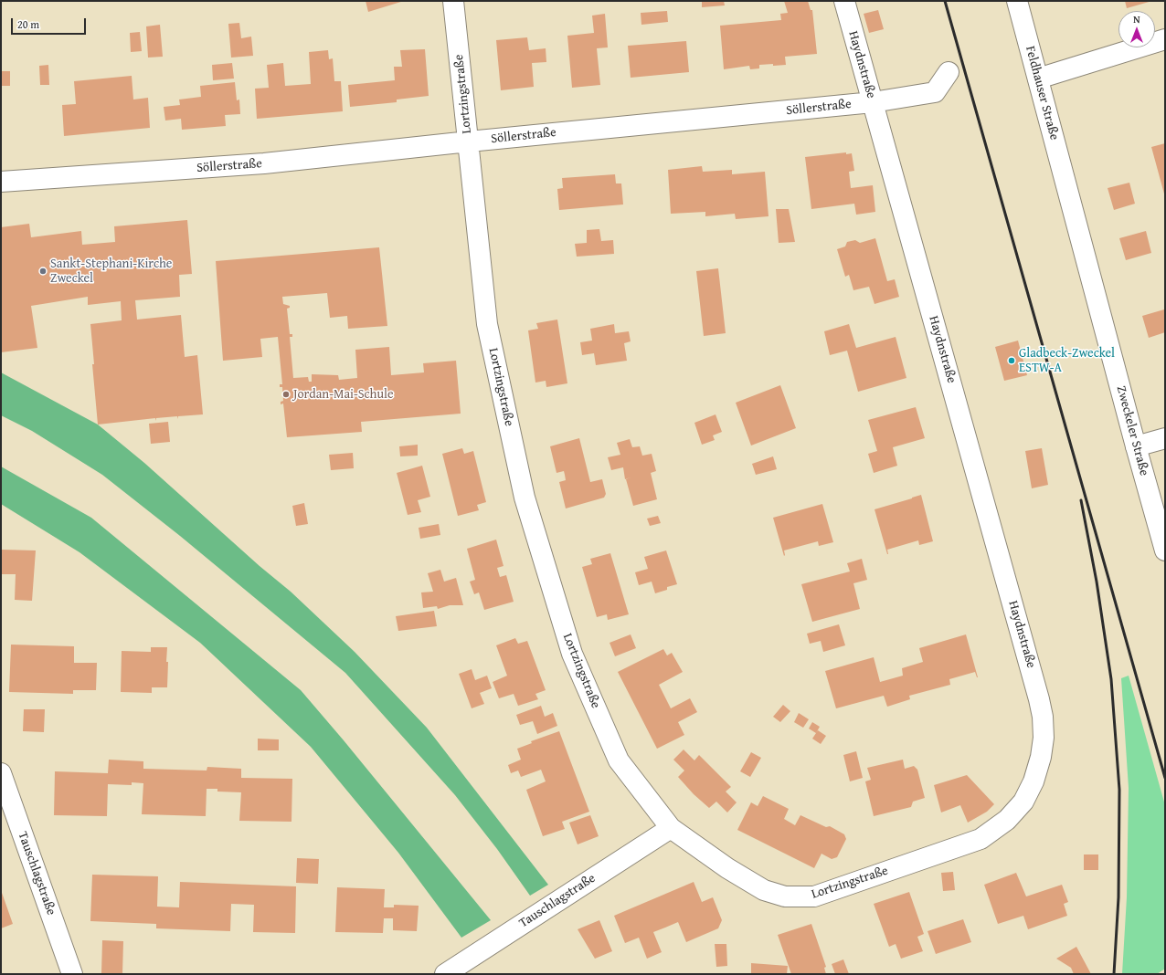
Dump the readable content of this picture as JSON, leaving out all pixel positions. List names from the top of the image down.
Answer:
{
  "streets": {
    "street": [
      "Haydnstraße",
      "Feldhauser Straße",
      "Lortzingstraße",
      "Söllerstraße",
      "Zweckeler Straße",
      "Tauschlagstraße"
    ]
  },
  "crossings": [
    ["Haydnstraße", "Lortzingstraße"],
    ["Haydnstraße", "Söllerstraße"],
    ["Feldhauser Straße", "Zweckeler Straße"],
    ["Lortzingstraße", "Söllerstraße"],
    ["Lortzingstraße", "Tauschlagstraße"]
  ],
  "places": ["Sankt-Stephani-Kirche Zweckel", "Gladbeck-Zweckel ESTW-A", "Jordan-Mai-Schule"],
  "scale_bar": "20 m",
  "north": "top"
}
